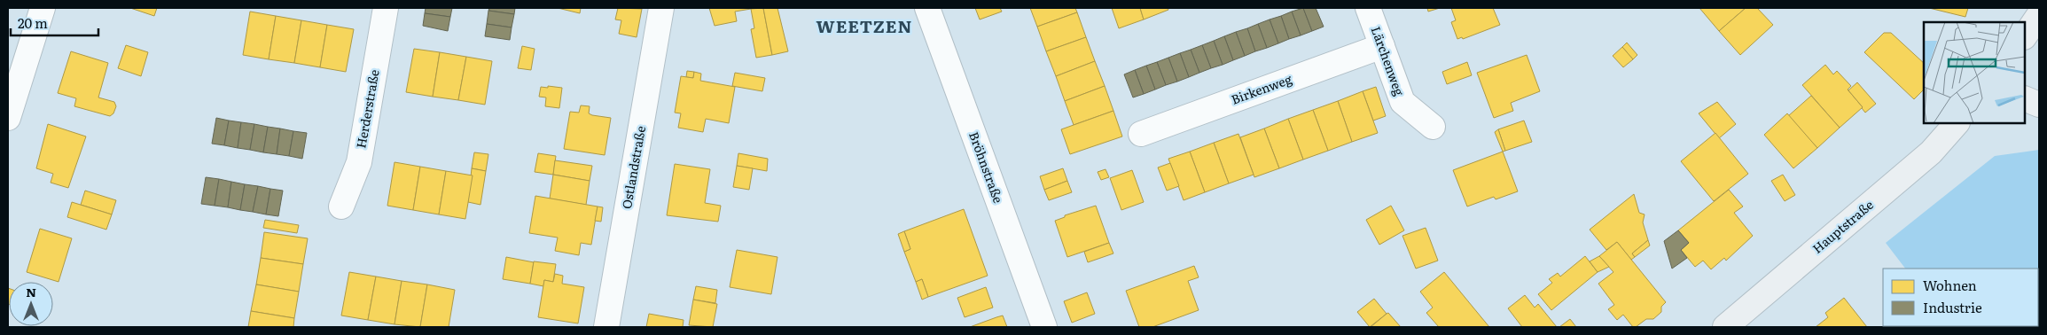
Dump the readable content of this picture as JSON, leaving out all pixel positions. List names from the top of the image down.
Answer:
{
  "streets": {
    "street": [
      "Lärchenweg",
      "Birkenweg",
      "Herderstraße",
      "Ostlandstraße",
      "Bröhnstraße",
      "Hauptstraße"
    ]
  },
  "crossings": [
    ["Lärchenweg", "Birkenweg"]
  ],
  "districts": ["WEETZEN"],
  "legend": ["Wohnen", "Industrie"],
  "scale_bar": "20 m",
  "north": "top"
}
